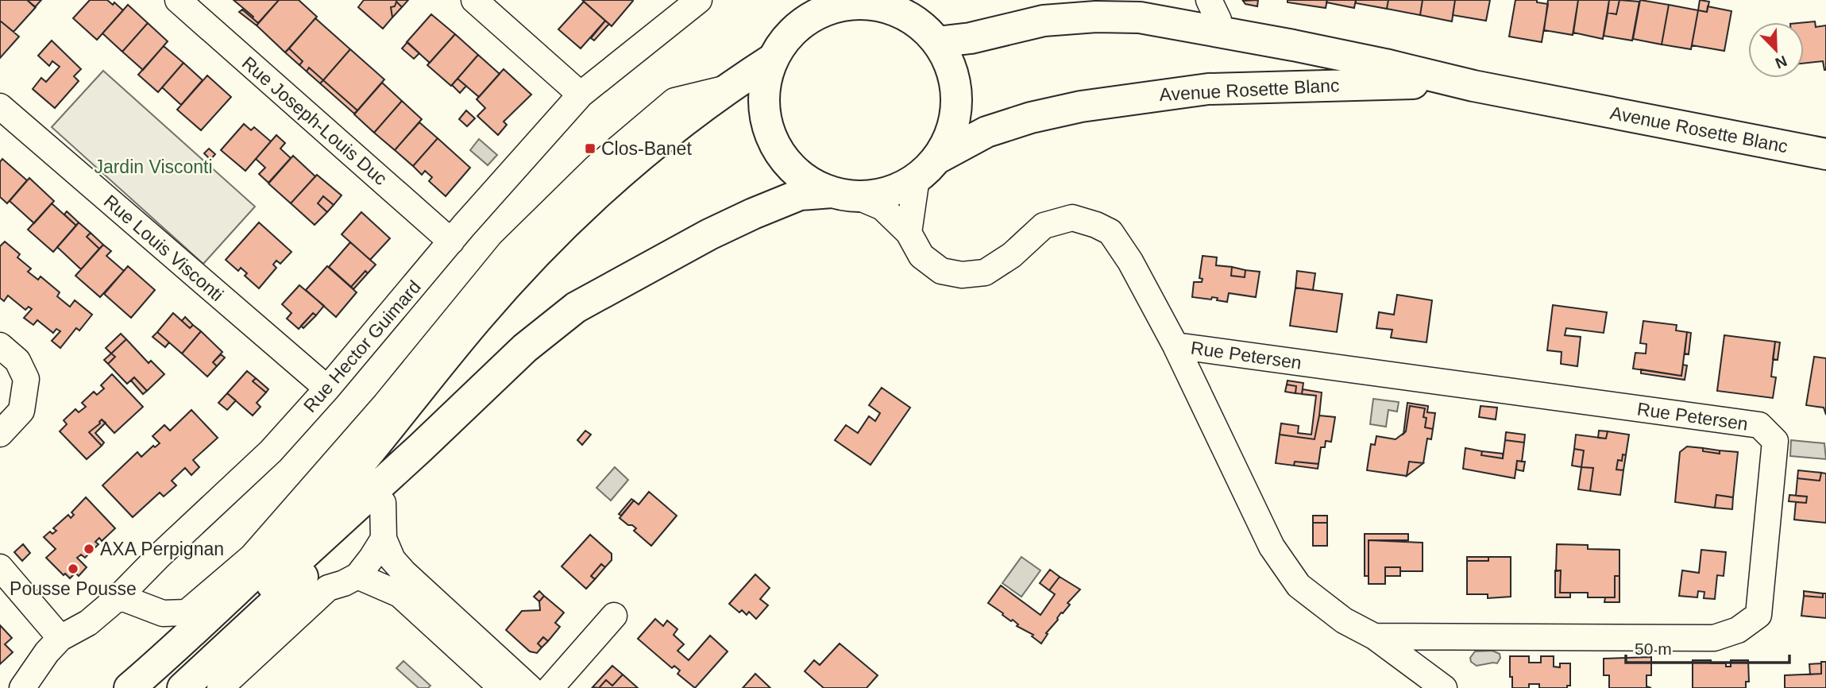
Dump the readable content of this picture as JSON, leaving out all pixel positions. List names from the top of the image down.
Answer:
{
  "streets": {
    "main road": ["Avenue Rosette Blanc"],
    "street": [
      "Rue Joseph-Louis Duc",
      "Rue Louis Visconti",
      "Rue Hector Guimard",
      "Rue Petersen"
    ]
  },
  "crossings": [
    ["Rue Joseph-Louis Duc", "Rue Hector Guimard"],
    ["Rue Louis Visconti", "Rue Hector Guimard"]
  ],
  "parks": ["Jardin Visconti"],
  "places": {
    "transit": ["Clos-Banet"],
    "other": ["AXA Perpignan", "Pousse Pousse"]
  },
  "scale_bar": "50 m",
  "north": "bottom right"
}
